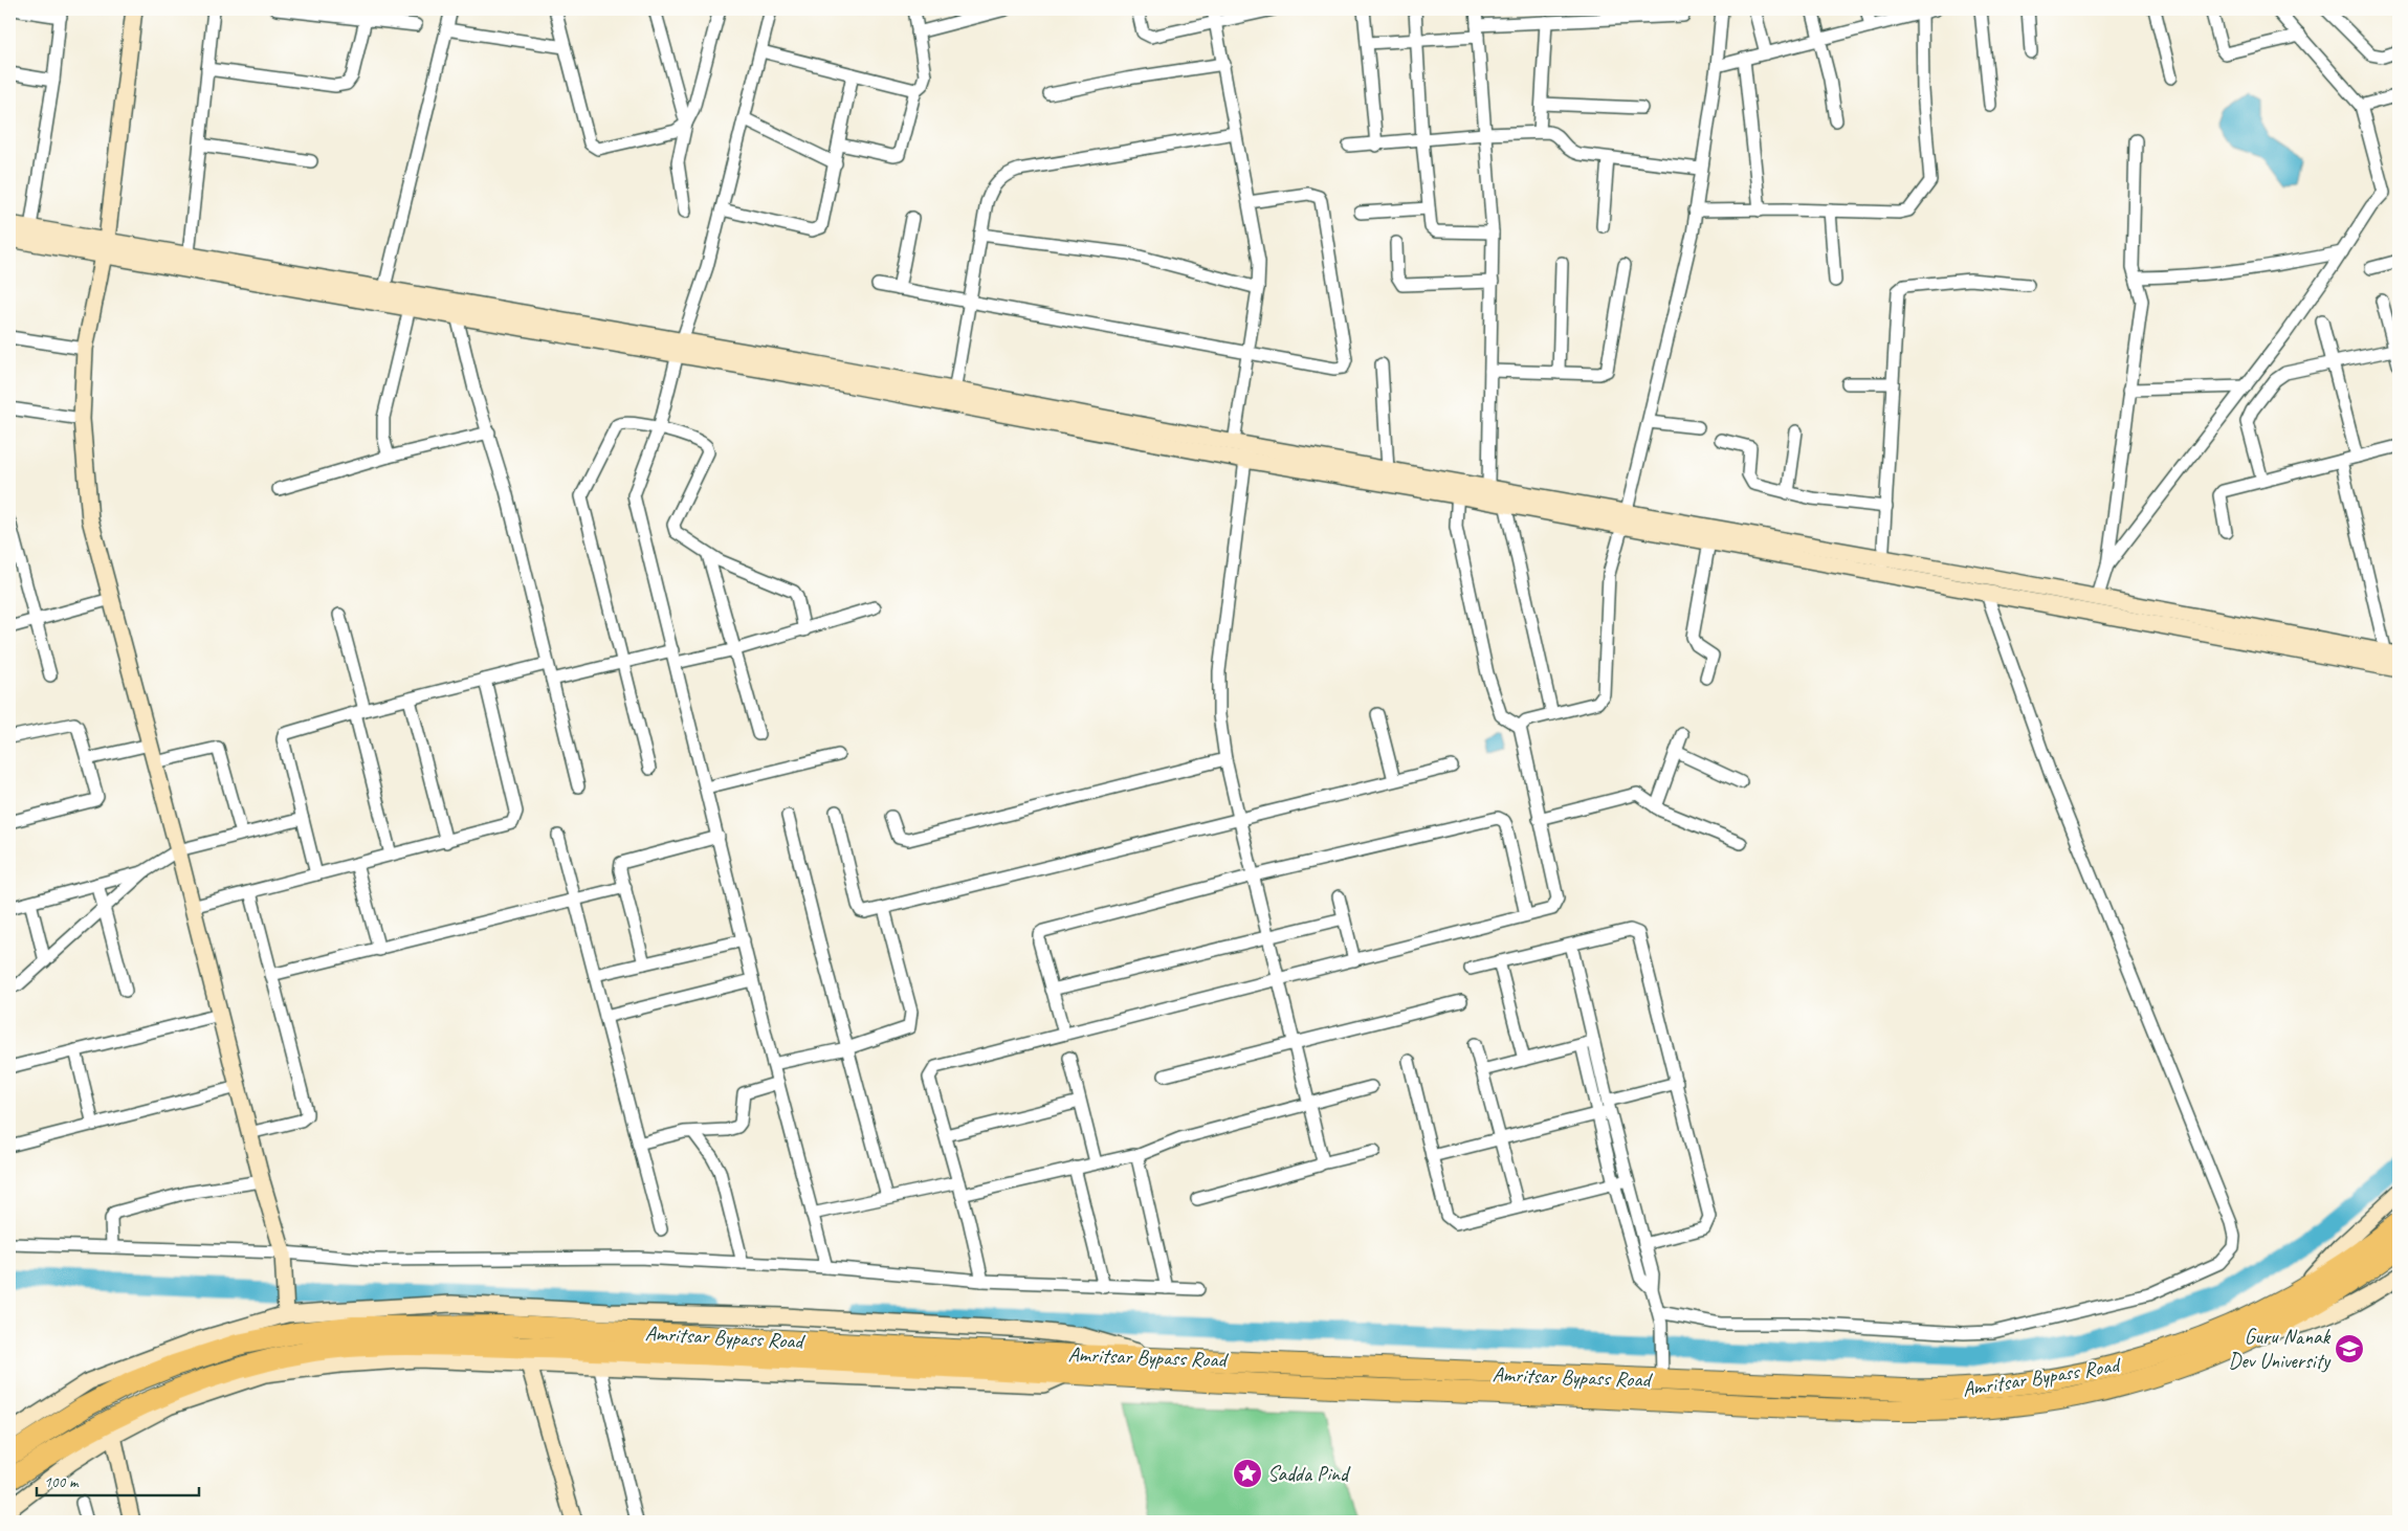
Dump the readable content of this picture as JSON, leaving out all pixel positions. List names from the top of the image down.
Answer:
{
  "streets": {
    "highway": ["Amritsar Bypass Road"]
  },
  "places": {
    "school or university": ["Guru Nanak Dev University"],
    "place": ["Sadda Pind"]
  },
  "scale_bar": "100 m"
}
